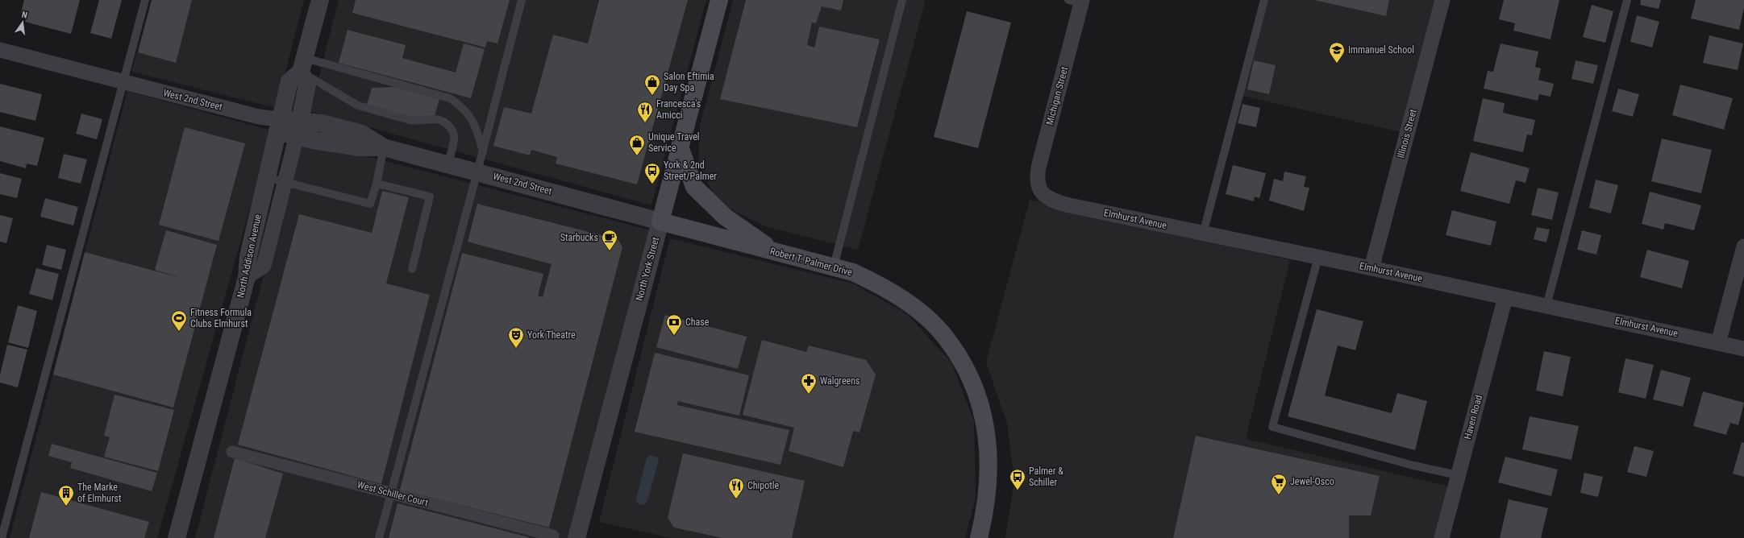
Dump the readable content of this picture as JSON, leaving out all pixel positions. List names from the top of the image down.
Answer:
{
  "streets": {
    "main road": ["Robert T. Palmer Drive", "North York Street"],
    "street": [
      "Michigan Street",
      "West 2nd Street",
      "Illinois Street",
      "Elmhurst Avenue",
      "North Addison Avenue",
      "Haven Road",
      "West Schiller Court"
    ]
  },
  "crossings": [
    ["Michigan Street", "Elmhurst Avenue"],
    ["West 2nd Street", "North Addison Avenue"],
    ["West 2nd Street", "Robert T. Palmer Drive"],
    ["West 2nd Street", "North York Street"],
    ["Illinois Street", "Elmhurst Avenue"],
    ["Elmhurst Avenue", "Haven Road"],
    ["Robert T. Palmer Drive", "North York Street"]
  ],
  "places": {
    "school or university": ["Immanuel School"],
    "shop": ["Salon Eftimia Day Spa", "Unique Travel Service"],
    "restaurant": ["Francesca's Amicci", "Chipotle"],
    "bus stop": ["York & 2nd Street/Palmer", "Palmer & Schiller"],
    "cafe": ["Starbucks"],
    "sports": ["Fitness Formula Clubs Elmhurst"],
    "bank": ["Chase"],
    "theatre": ["York Theatre"],
    "pharmacy": ["Walgreens"],
    "supermarket": ["Jewel-Osco"],
    "building": ["The Marke of Elmhurst"]
  },
  "north": "top"
}
